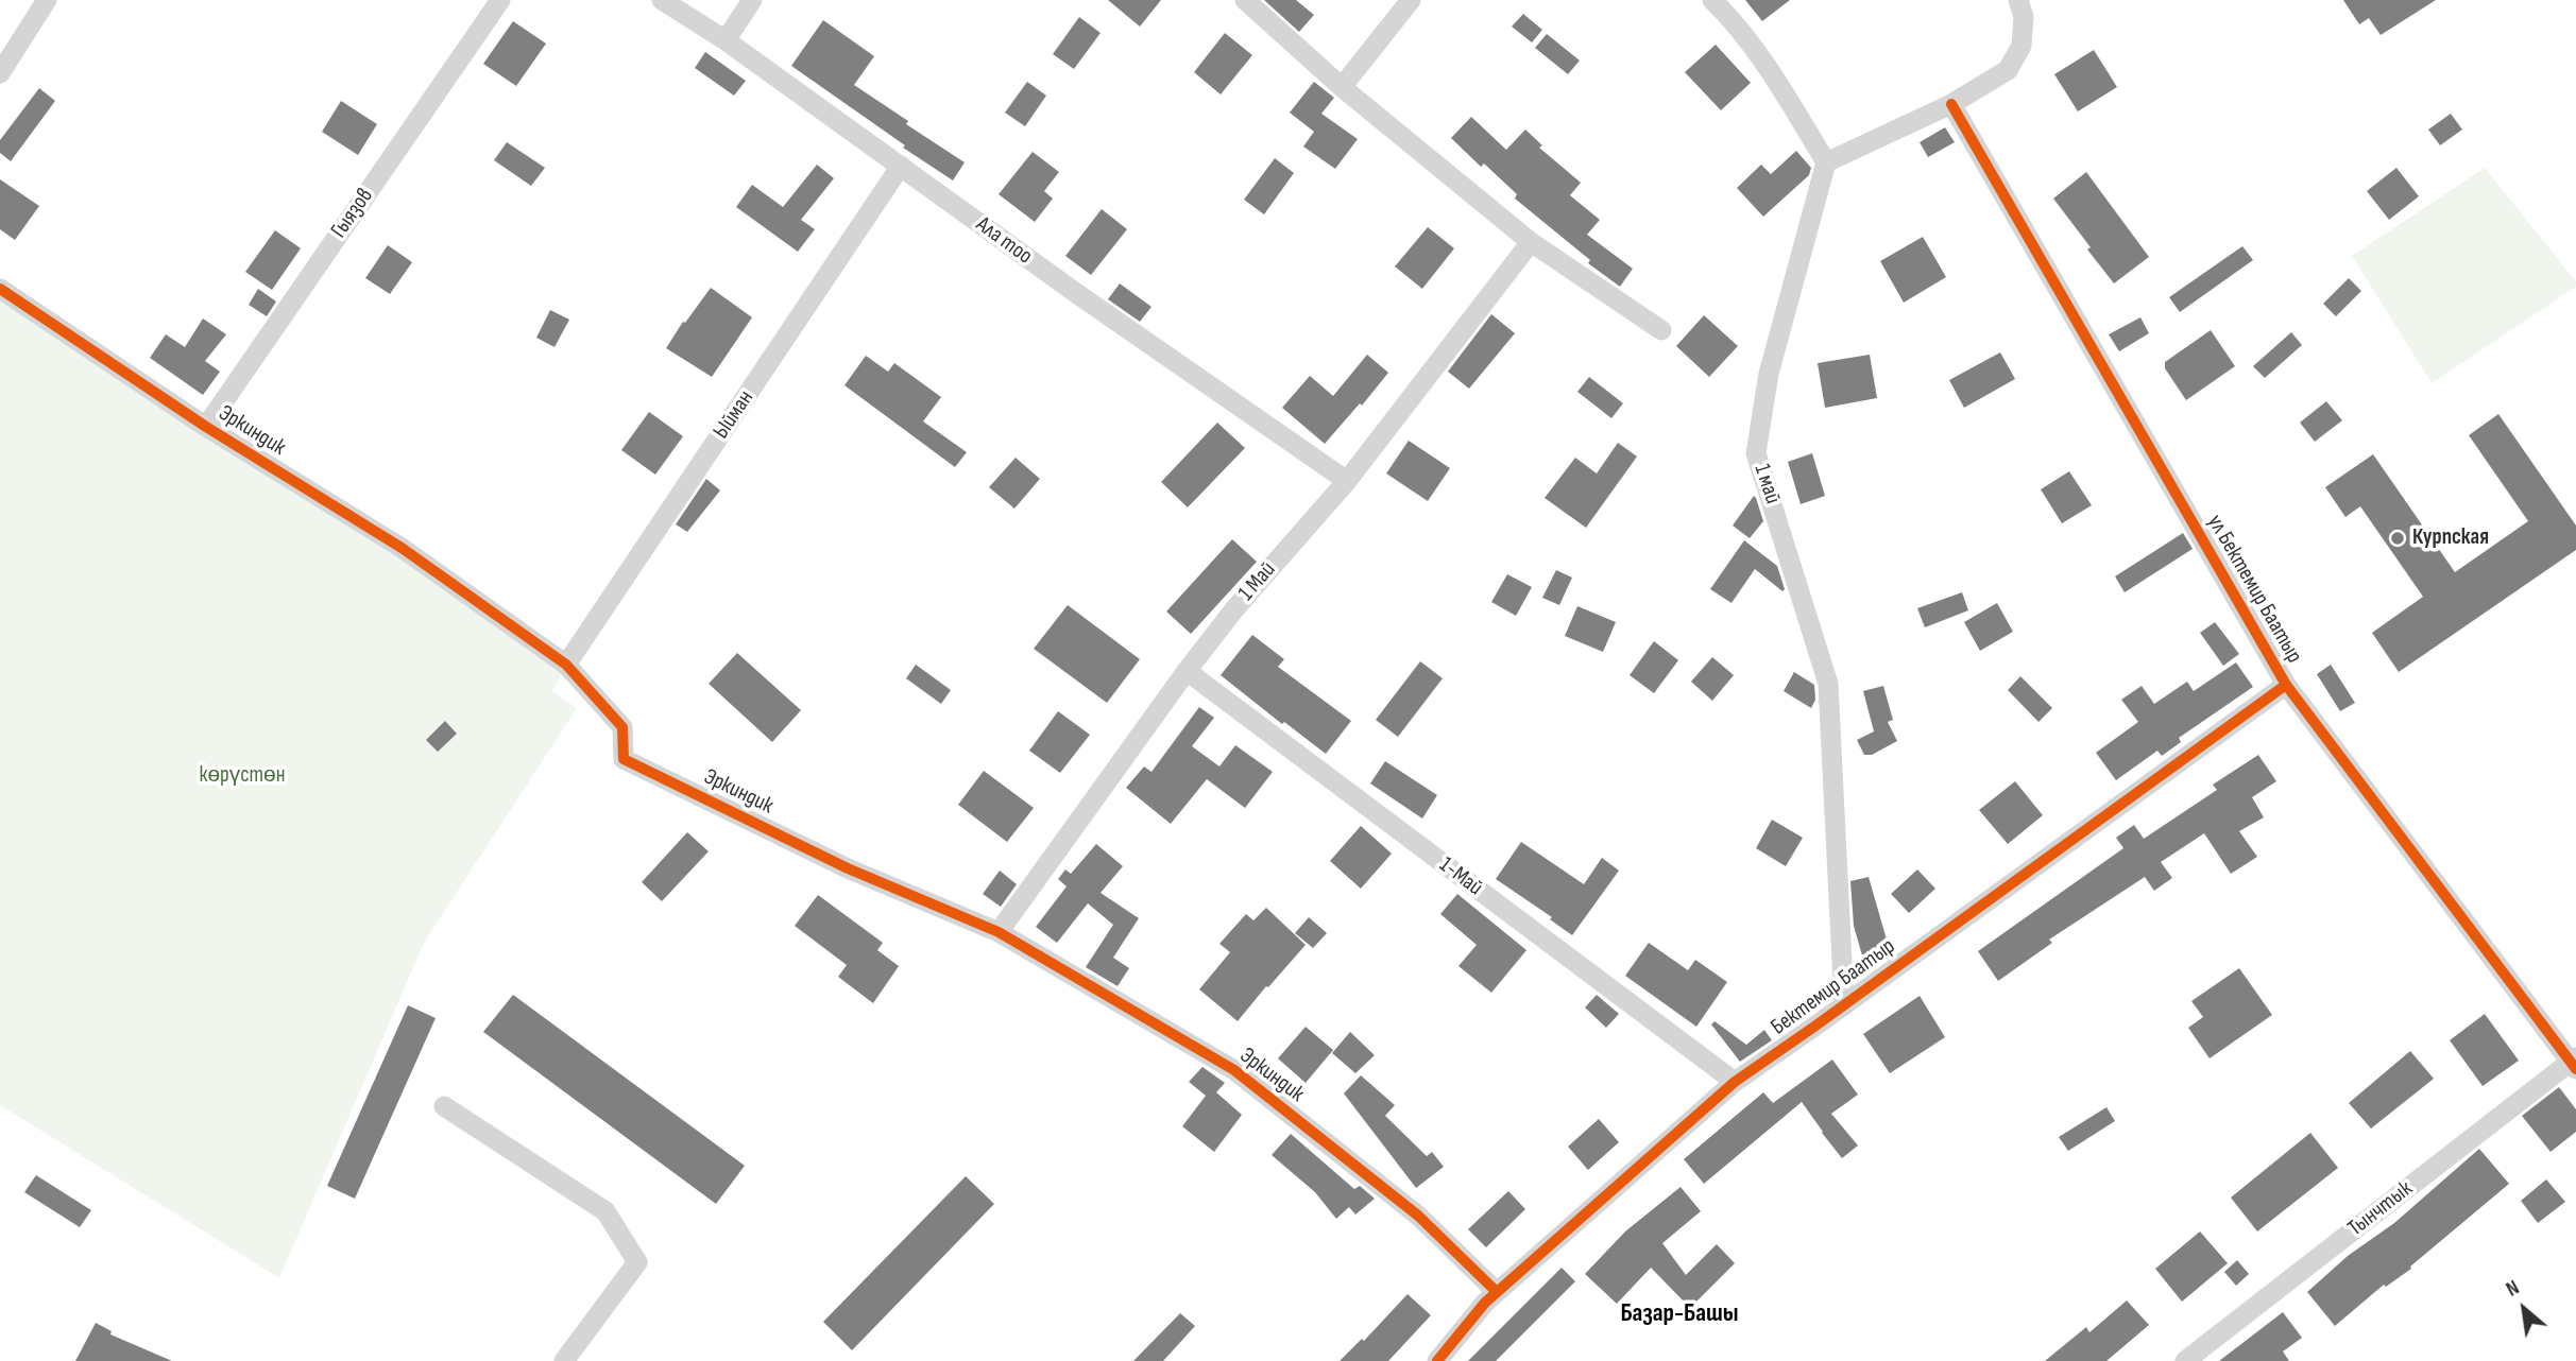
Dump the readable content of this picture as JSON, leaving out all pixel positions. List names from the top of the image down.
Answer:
{
  "streets": {
    "street": [
      "Гыязов",
      "Ала тоо",
      "Ыйман",
      "Эркиндик",
      "1 май",
      "1 Май",
      "ул Бектемир Баатыр",
      "1-Май",
      "Бектемир Баатыр",
      "Тынчтык"
    ]
  },
  "crossings": [
    ["Гыязов", "Эркиндик"],
    ["Ала тоо", "Ыйман"],
    ["Ала тоо", "1 Май"],
    ["Ыйман", "Эркиндик"],
    ["Эркиндик", "1 Май"],
    ["Эркиндик", "Бектемир Баатыр"],
    ["1 май", "Бектемир Баатыр"],
    ["1 Май", "1-Май"],
    ["ул Бектемир Баатыр", "Бектемир Баатыр"],
    ["ул Бектемир Баатыр", "Тынчтык"],
    ["1-Май", "Бектемир Баатыр"]
  ],
  "districts": ["Базар-Башы"],
  "parks": ["көрүстөн"],
  "places": ["Курпская"],
  "north": "top left"
}
